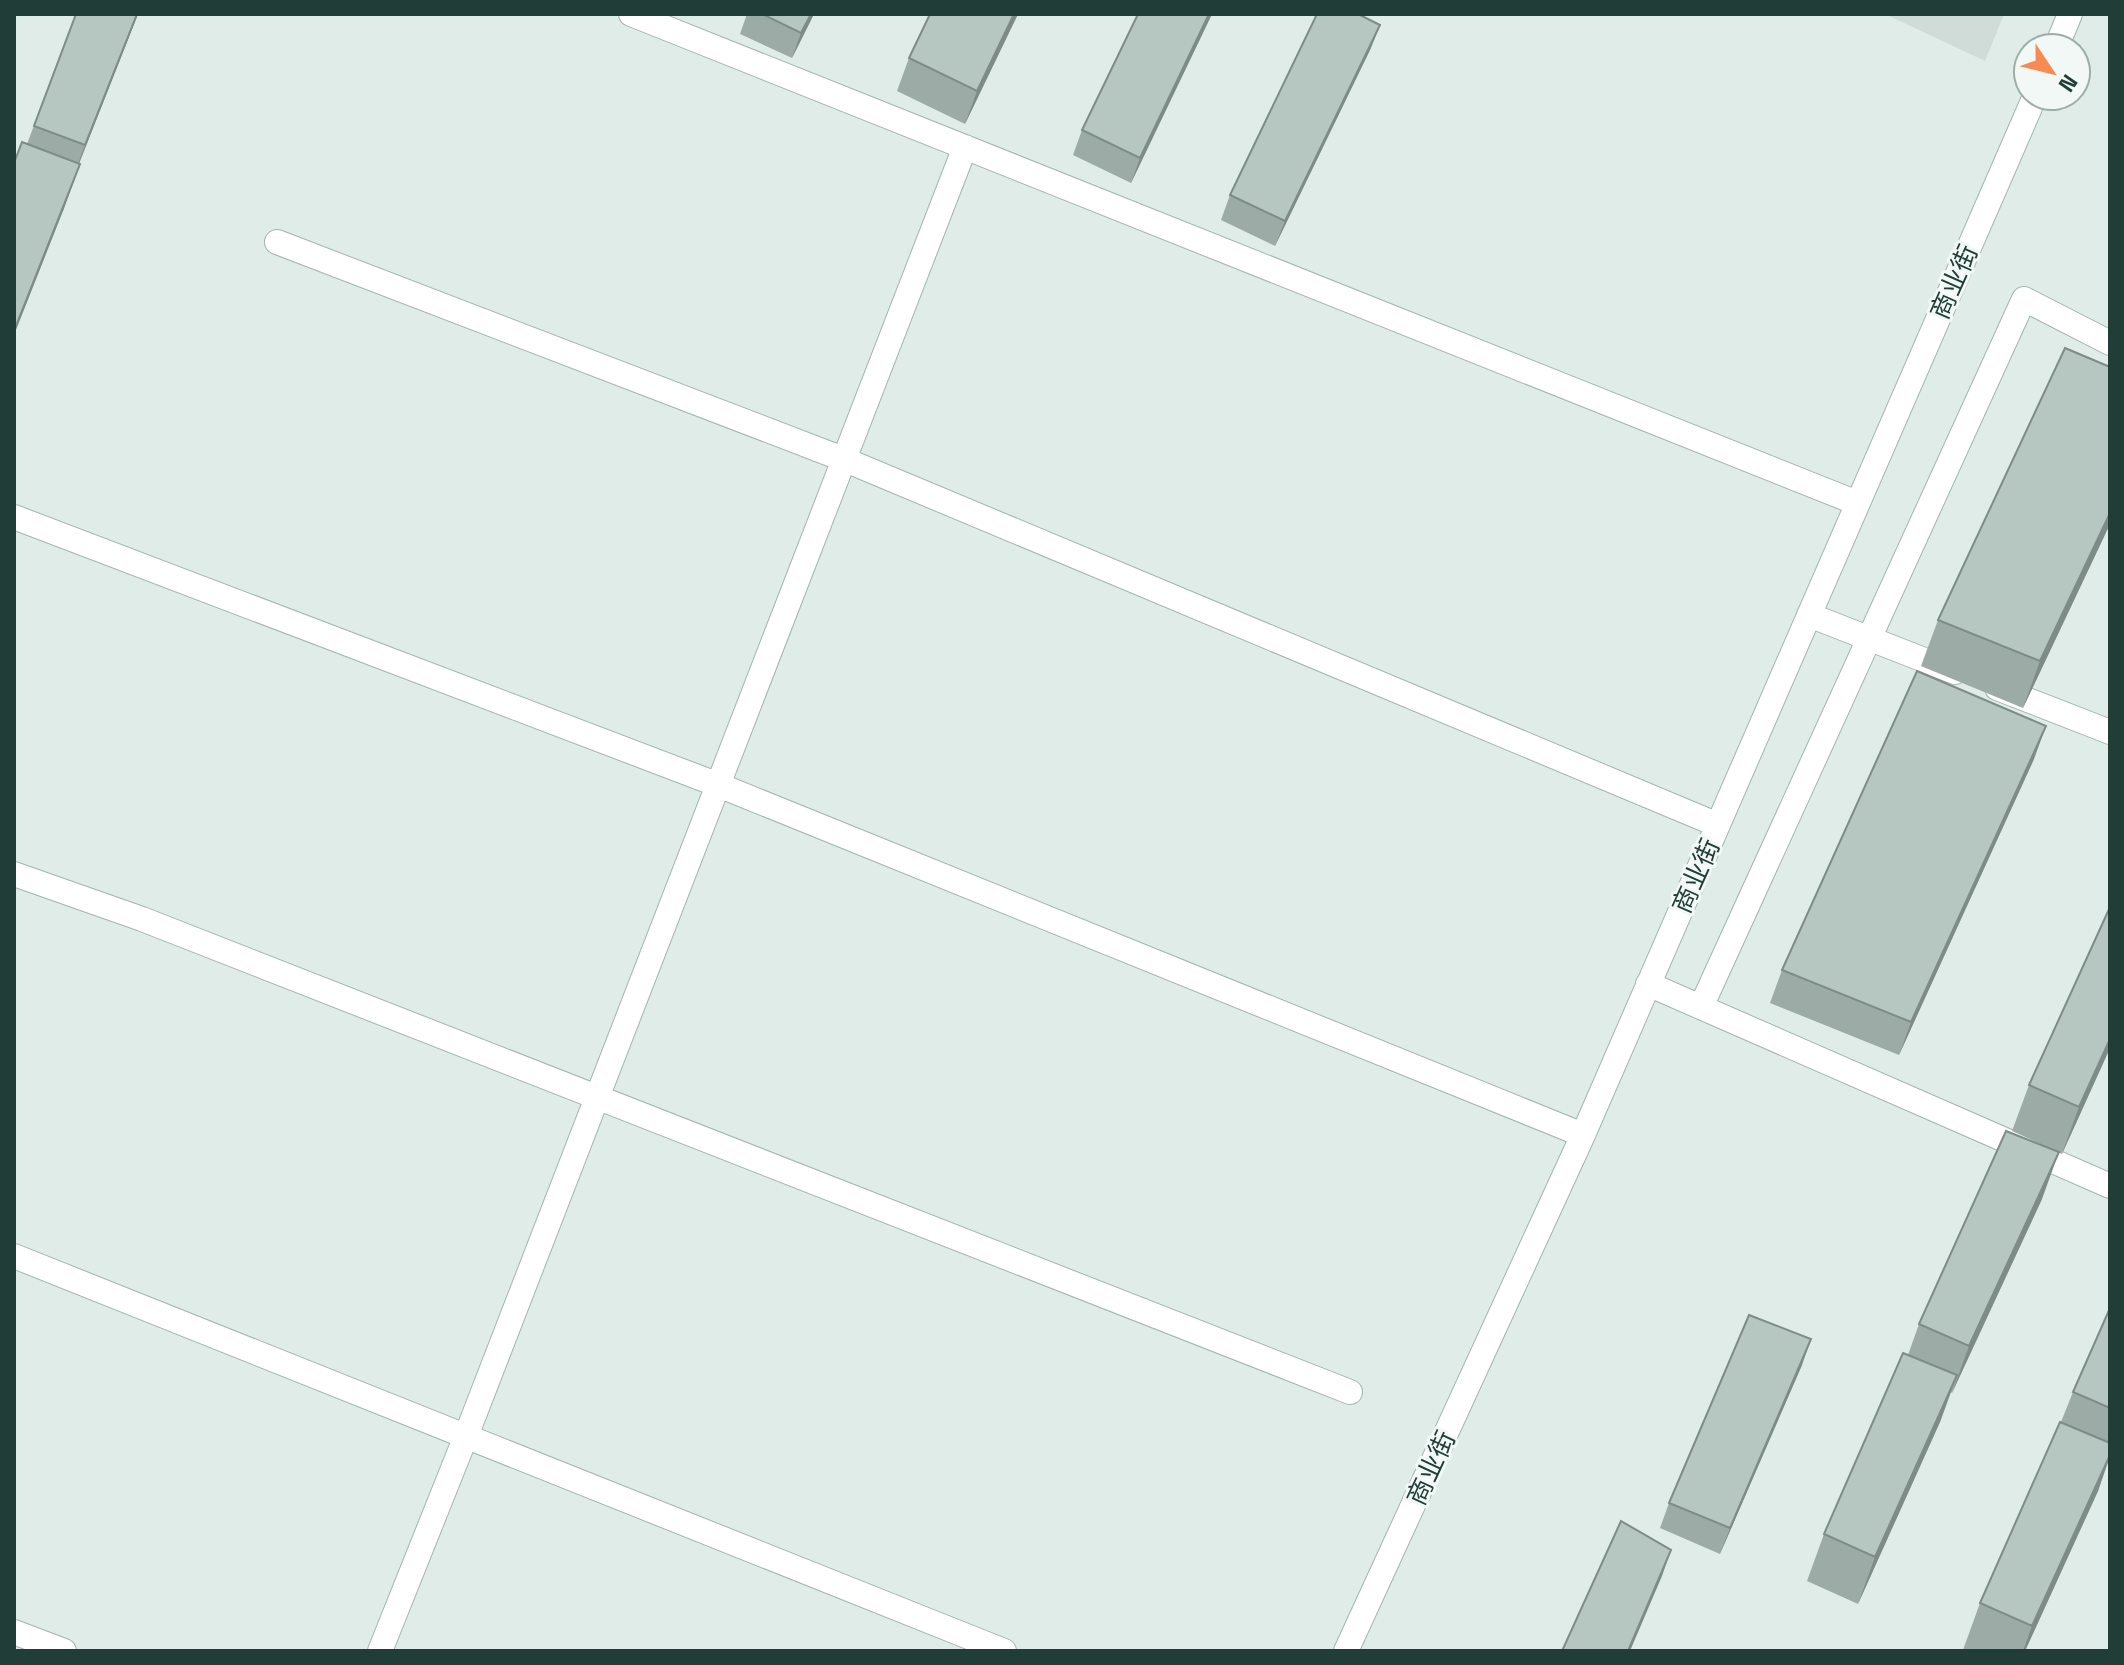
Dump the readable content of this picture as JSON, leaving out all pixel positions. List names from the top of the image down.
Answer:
{
  "streets": {
    "street": ["商业街"]
  },
  "north": "bottom right"
}
